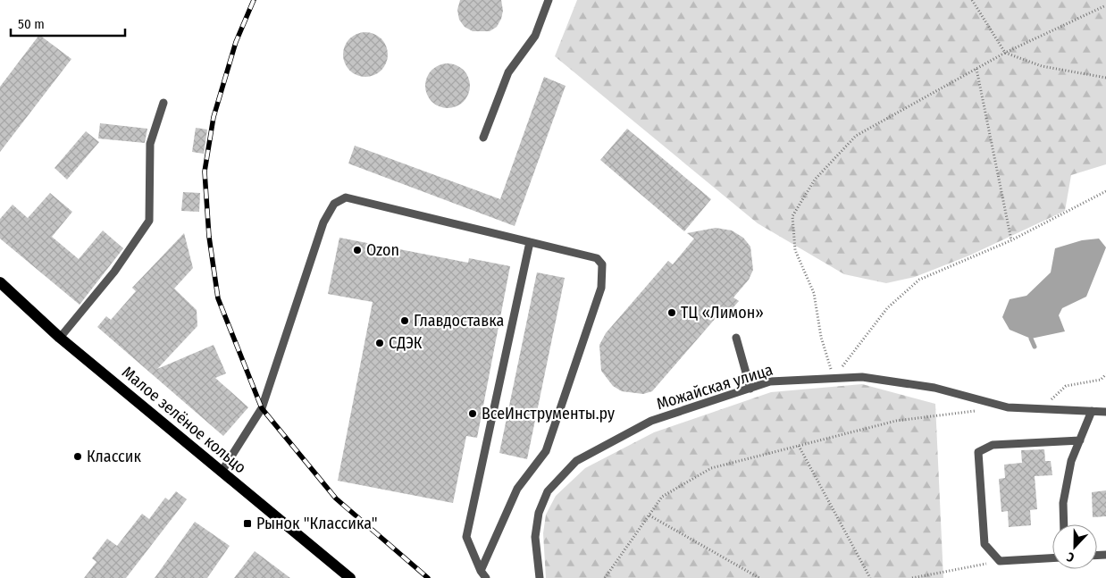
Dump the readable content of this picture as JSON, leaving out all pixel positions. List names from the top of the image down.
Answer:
{
  "streets": {
    "main road": ["Малое зелёное кольцо"],
    "lane": ["Можайская улица"]
  },
  "places": {
    "other": [
      "Ozon",
      "ТЦ «Лимон»",
      "Главдоставка",
      "СДЭК",
      "ВсеИнструменты.ру",
      "Классик"
    ],
    "transit": ["Рынок \"Классика\""]
  },
  "scale_bar": "50 m",
  "north": "bottom"
}
